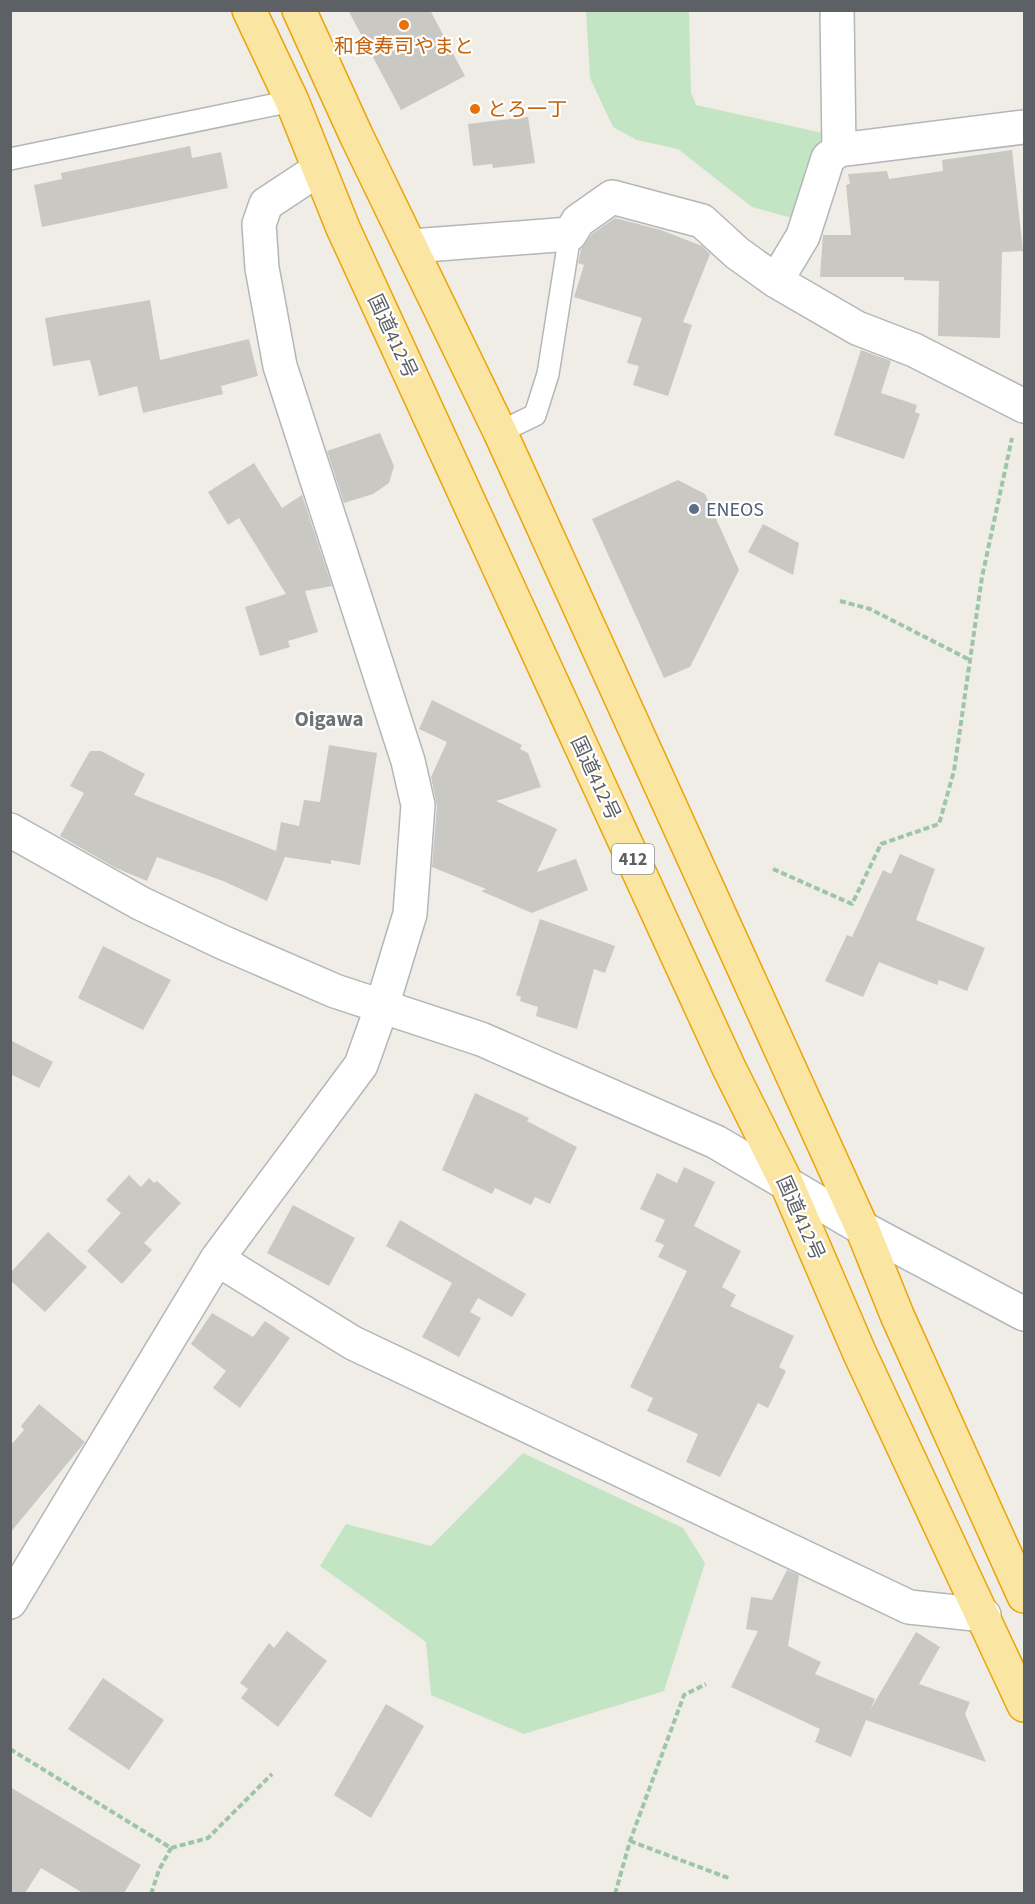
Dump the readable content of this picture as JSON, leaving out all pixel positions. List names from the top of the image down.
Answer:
{
  "streets": {
    "highway": ["国道412号", "412"]
  },
  "districts": ["Oigawa"],
  "places": ["和食寿司やまと", "とろ一丁", "ENEOS"]
}
